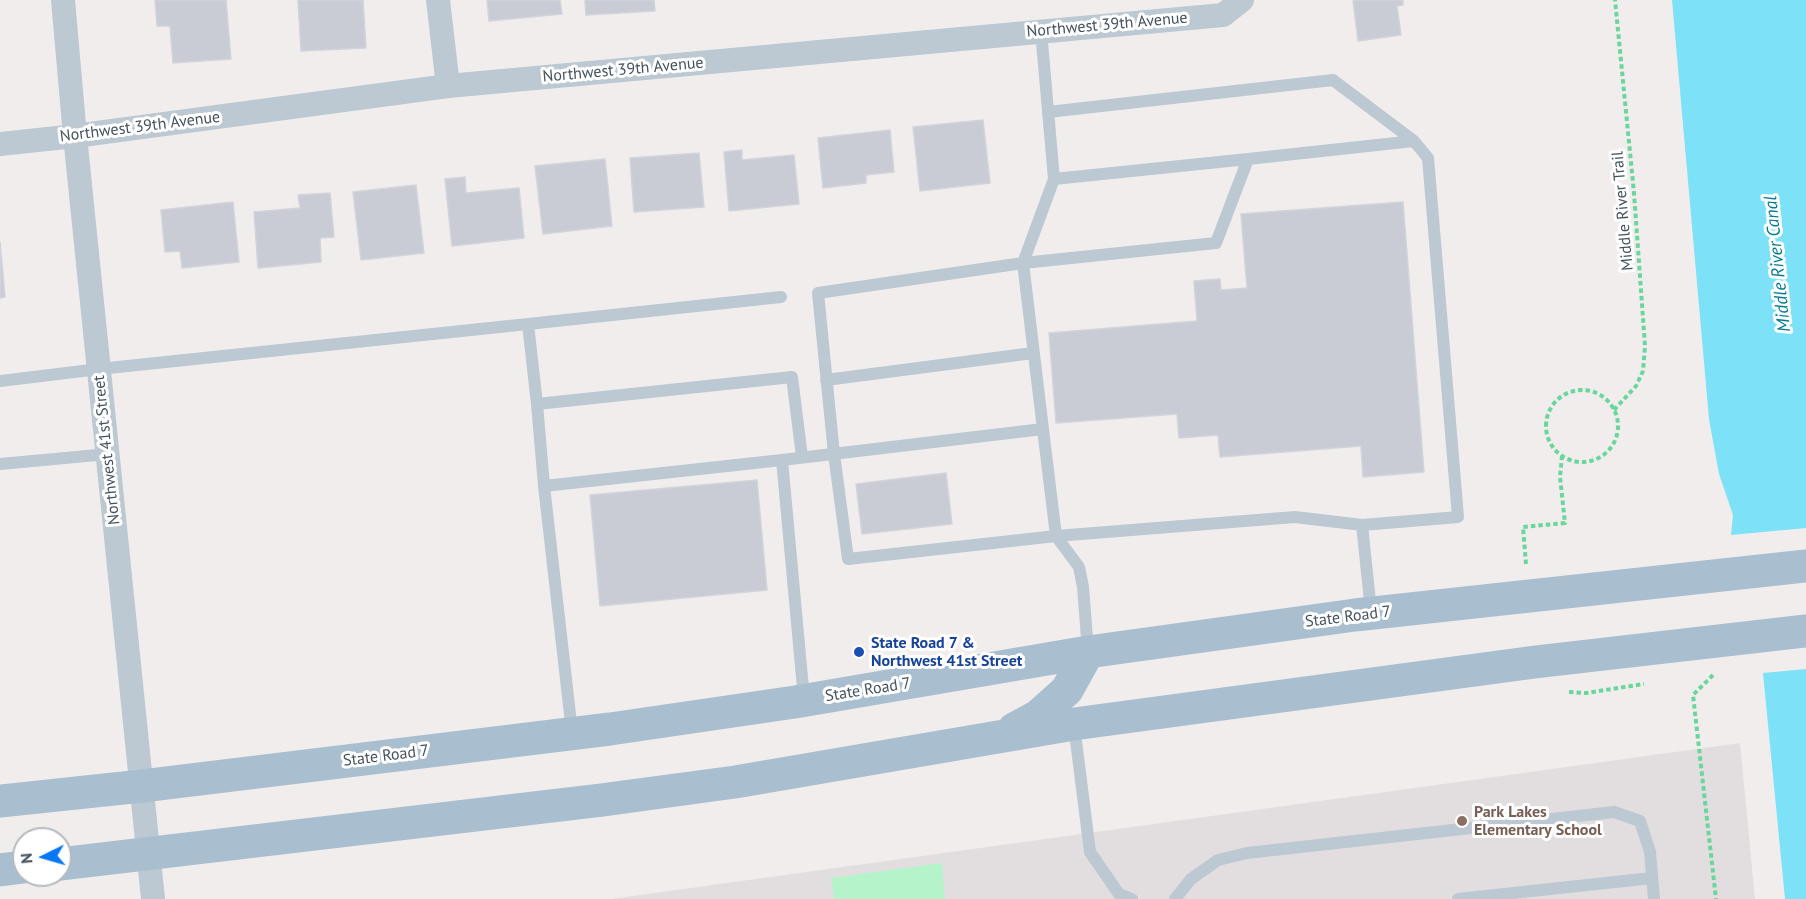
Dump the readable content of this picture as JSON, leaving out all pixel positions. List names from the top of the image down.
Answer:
{
  "streets": {
    "main road": ["State Road 7"],
    "street": ["Northwest 39th Avenue", "Northwest 41st Street"],
    "path": ["Middle River Trail"]
  },
  "crossings": [
    ["Northwest 39th Avenue", "Northwest 41st Street"],
    ["Northwest 41st Street", "State Road 7"]
  ],
  "water": ["Middle River Canal"],
  "places": ["State Road 7 & Northwest 41st Street", "Park Lakes Elementary School"],
  "north": "left"
}
